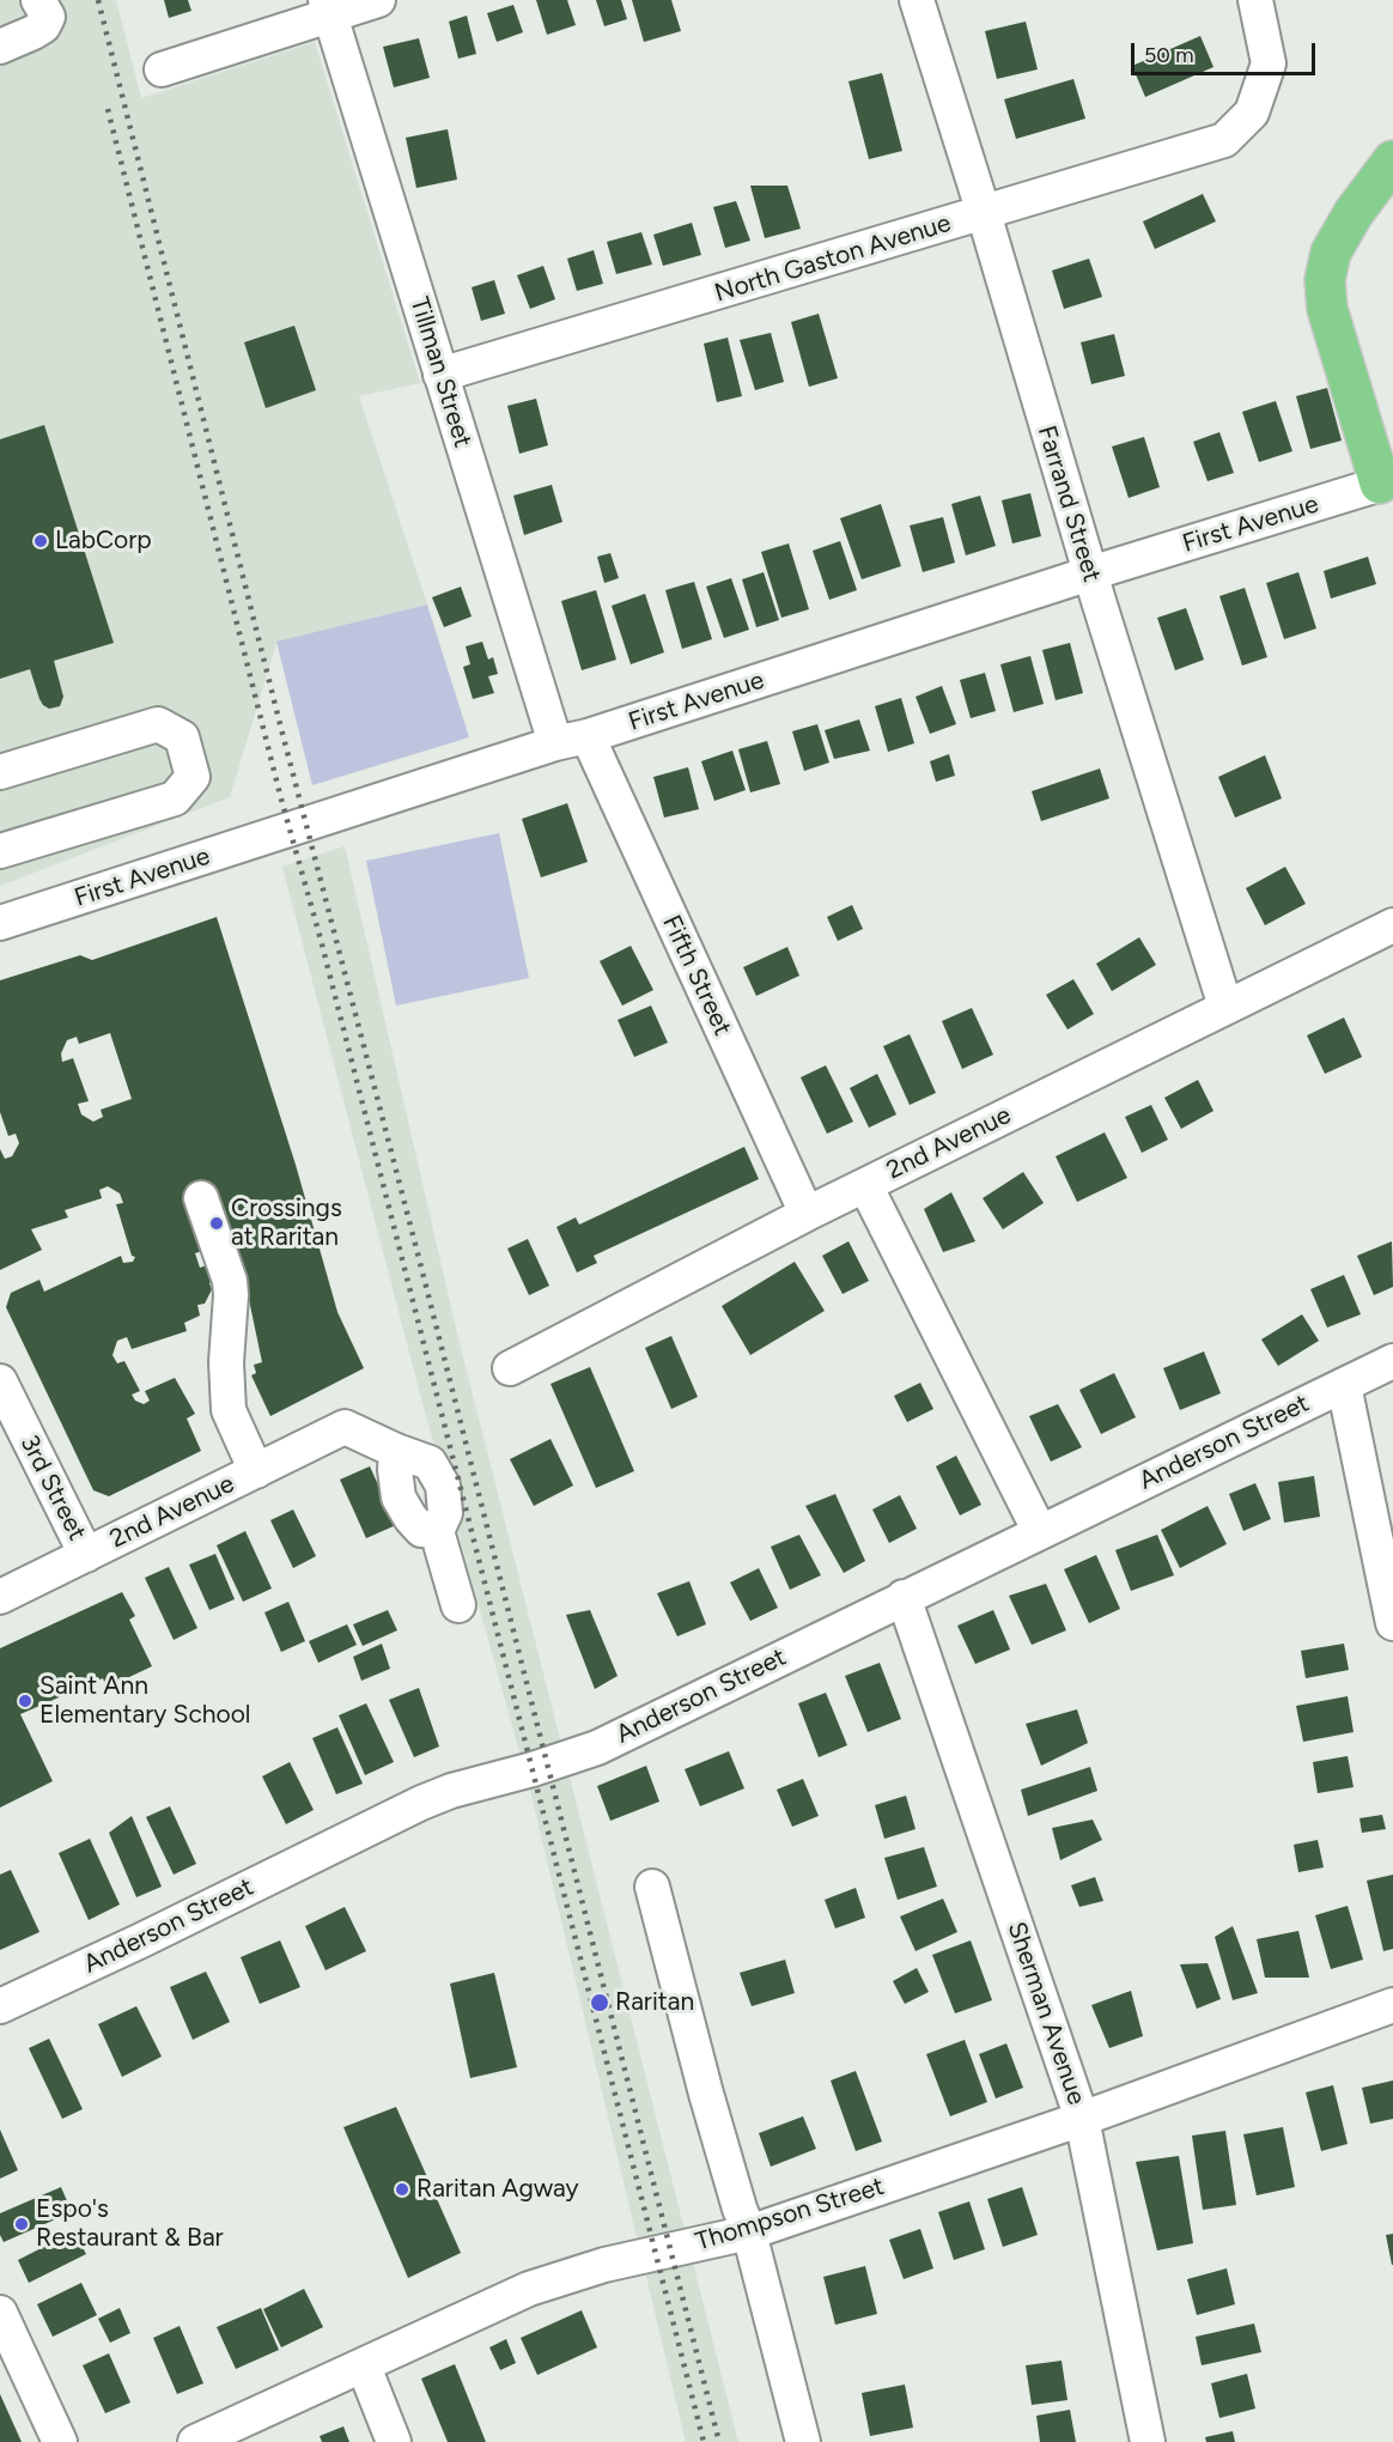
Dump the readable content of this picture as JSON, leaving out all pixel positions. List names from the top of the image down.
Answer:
{
  "streets": {
    "street": [
      "North Gaston Avenue",
      "Tillman Street",
      "Farrand Street",
      "First Avenue",
      "Fifth Street",
      "2nd Avenue",
      "Anderson Street",
      "3rd Street",
      "Sherman Avenue",
      "Thompson Street"
    ]
  },
  "crossings": [
    ["North Gaston Avenue", "Tillman Street"],
    ["North Gaston Avenue", "Farrand Street"],
    ["Tillman Street", "First Avenue"],
    ["Tillman Street", "Fifth Street"],
    ["Farrand Street", "First Avenue"],
    ["Farrand Street", "2nd Avenue"],
    ["First Avenue", "Fifth Street"],
    ["Fifth Street", "2nd Avenue"],
    ["2nd Avenue", "3rd Street"],
    ["Anderson Street", "Sherman Avenue"],
    ["Sherman Avenue", "Thompson Street"]
  ],
  "places": [
    "LabCorp",
    "Crossings at Raritan",
    "Saint Ann Elementary School",
    "Raritan",
    "Raritan Agway",
    "Espo's Restaurant & Bar"
  ],
  "scale_bar": "50 m"
}
